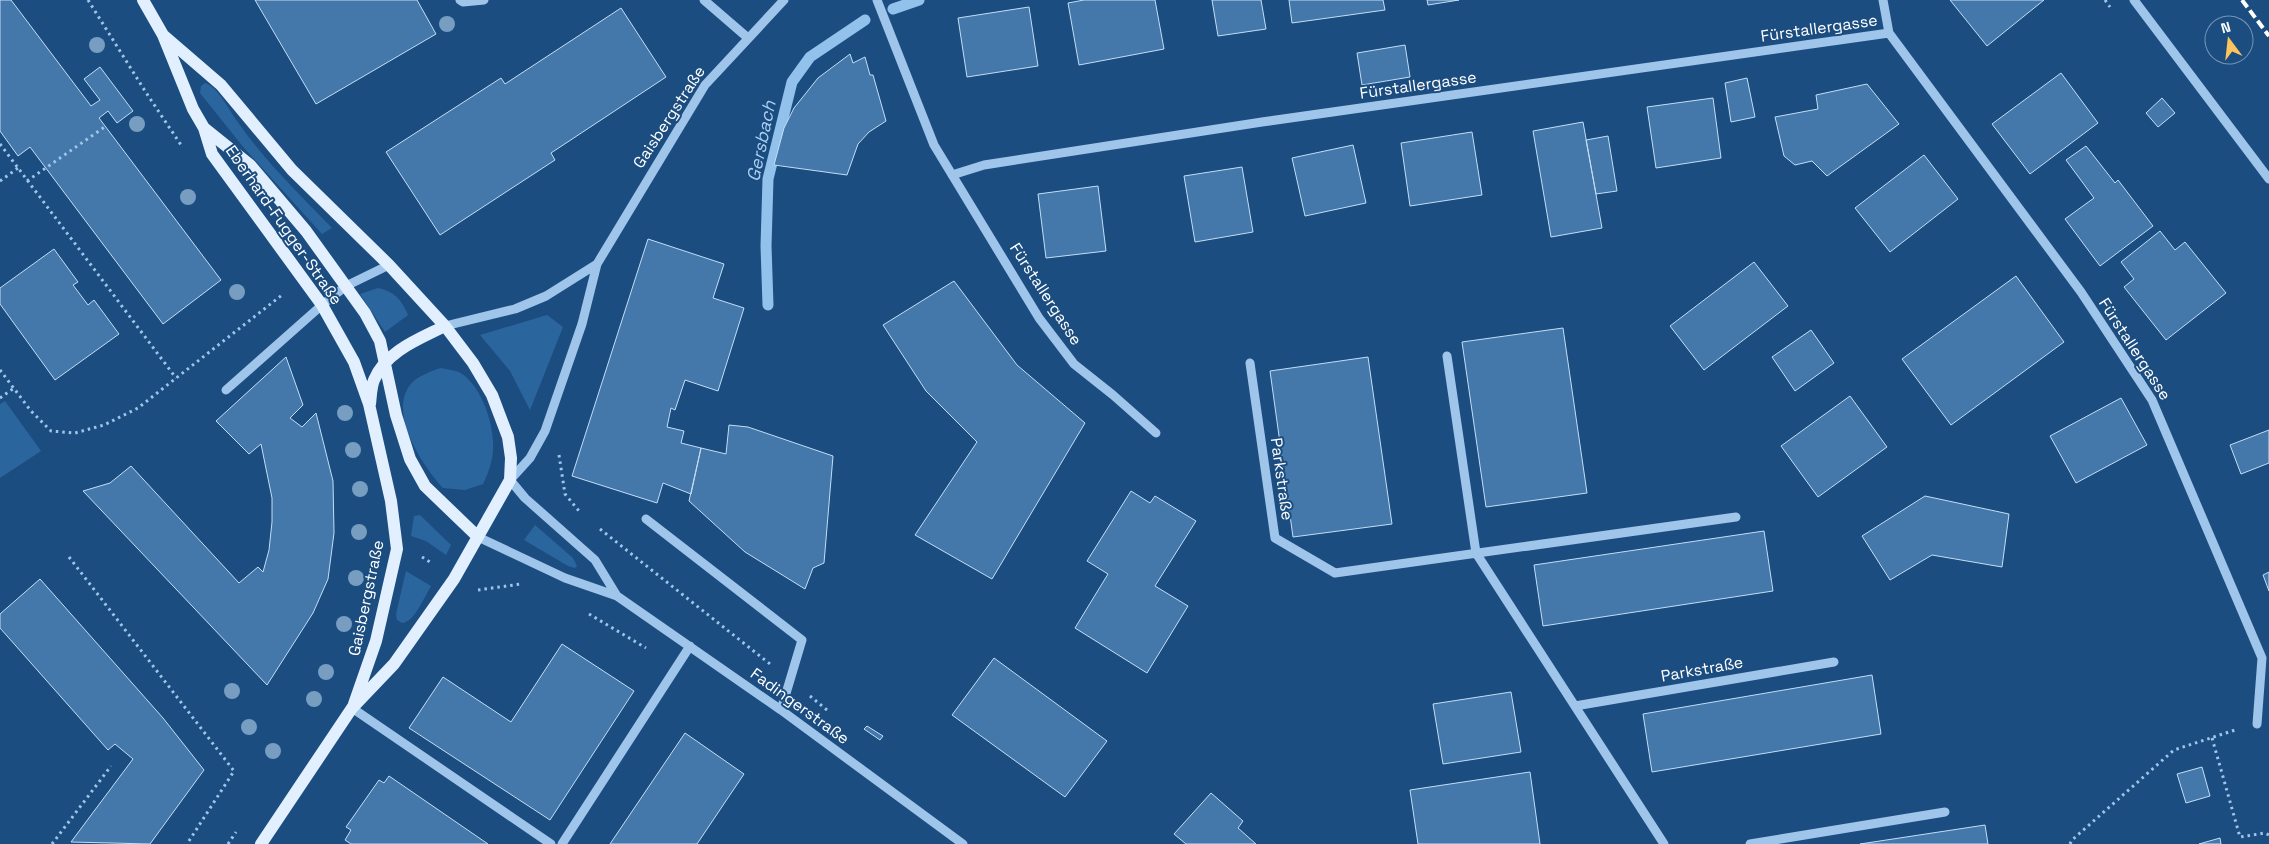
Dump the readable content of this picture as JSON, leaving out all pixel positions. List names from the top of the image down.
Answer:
{
  "streets": {
    "main road": ["Gaisbergstraße", "Eberhard-Fugger-Straße"],
    "street": ["Fürstallergasse", "Parkstraße", "Fadingerstraße"]
  },
  "crossings": [
    ["Gaisbergstraße", "Eberhard-Fugger-Straße"],
    ["Gaisbergstraße", "Fadingerstraße"]
  ],
  "water": ["Gersbach"],
  "north": "top"
}
